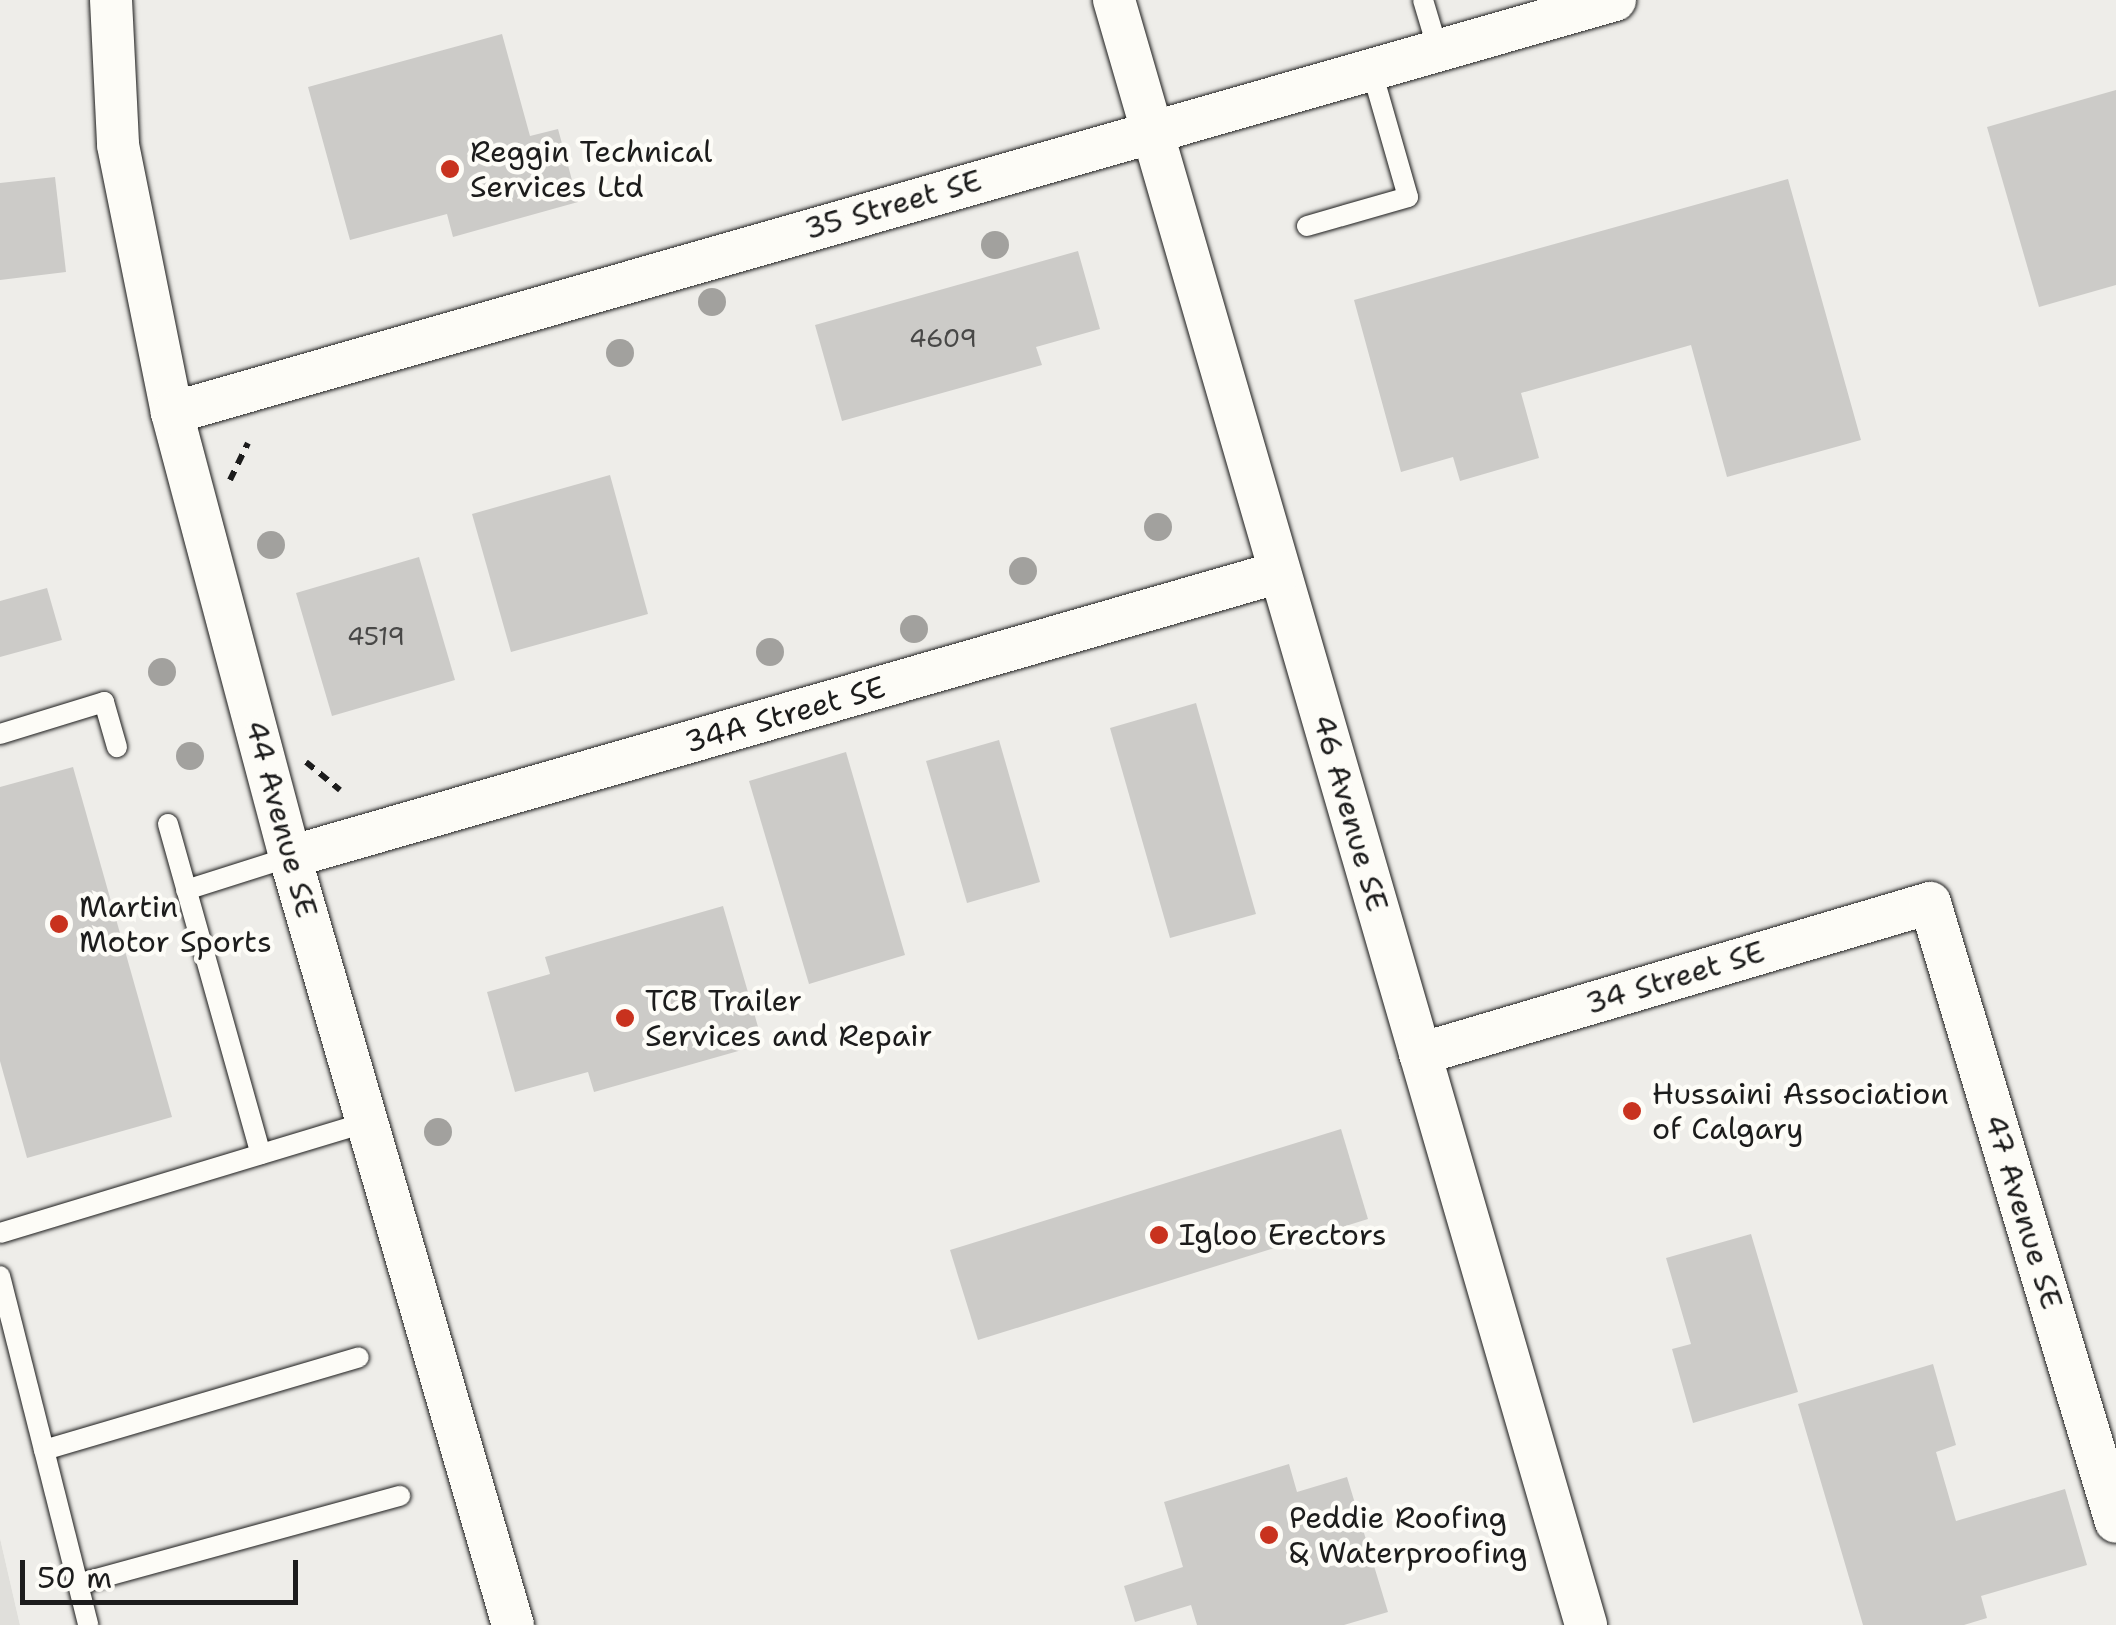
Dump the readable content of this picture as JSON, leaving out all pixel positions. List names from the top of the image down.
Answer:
{
  "streets": {
    "street": [
      "35 Street SE",
      "34A Street SE",
      "46 Avenue SE",
      "44 Avenue SE",
      "34 Street SE",
      "47 Avenue SE"
    ]
  },
  "crossings": [
    ["35 Street SE", "46 Avenue SE"],
    ["35 Street SE", "44 Avenue SE"],
    ["34A Street SE", "46 Avenue SE"],
    ["34A Street SE", "44 Avenue SE"],
    ["46 Avenue SE", "34 Street SE"],
    ["34 Street SE", "47 Avenue SE"]
  ],
  "places": [
    "Reggin Technical Services Ltd",
    "Martin Motor Sports",
    "TCB Trailer Services and Repair",
    "Hussaini Association of Calgary",
    "Igloo Erectors",
    "Peddie Roofing & Waterproofing"
  ],
  "house_numbers": ["4609", "4519"],
  "scale_bar": "50 m"
}
